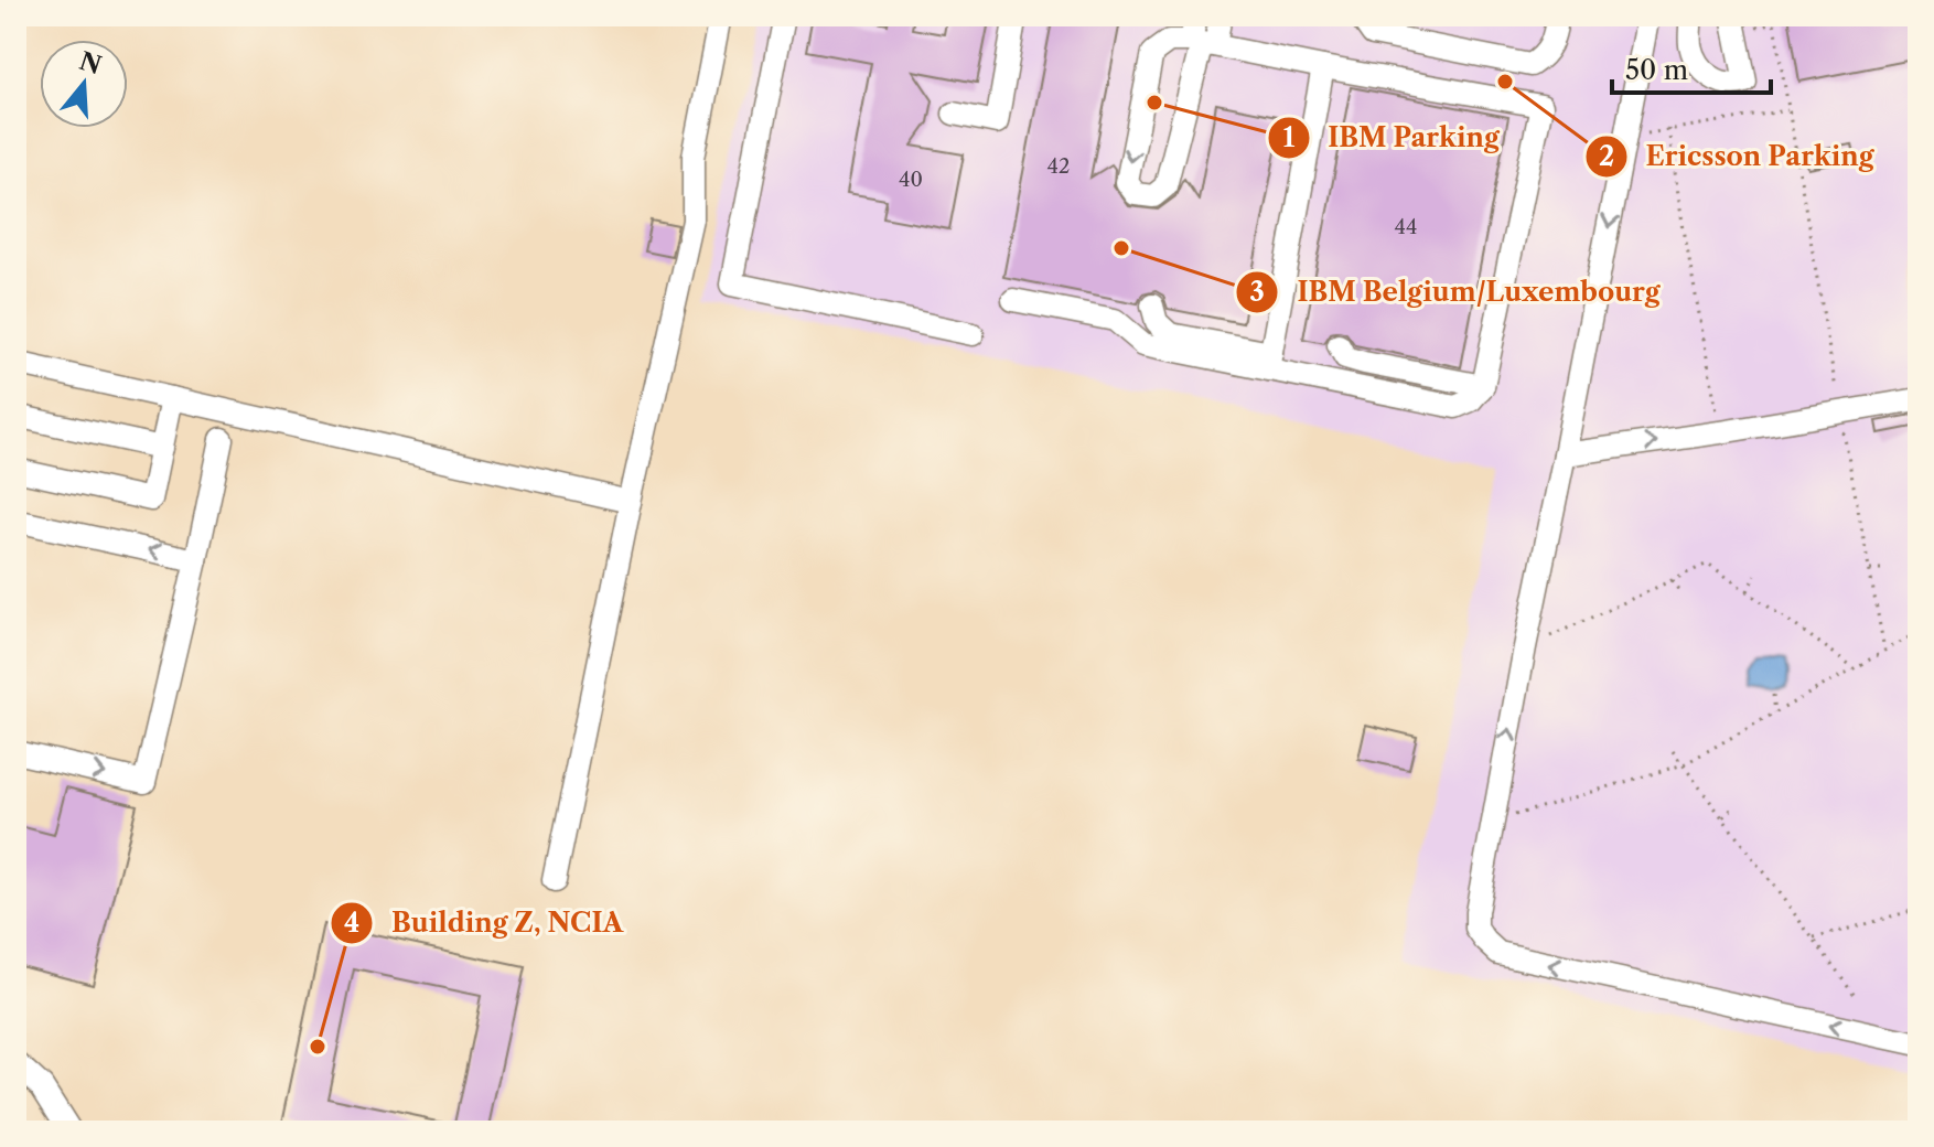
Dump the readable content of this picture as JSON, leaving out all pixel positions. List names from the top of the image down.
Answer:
{
  "places": [
    "Ericsson Parking",
    "IBM Parking",
    "IBM Belgium/Luxembourg",
    "Building Z, NCIA"
  ],
  "house_numbers": ["42", "40", "44"],
  "scale_bar": "50 m",
  "north": "top"
}
